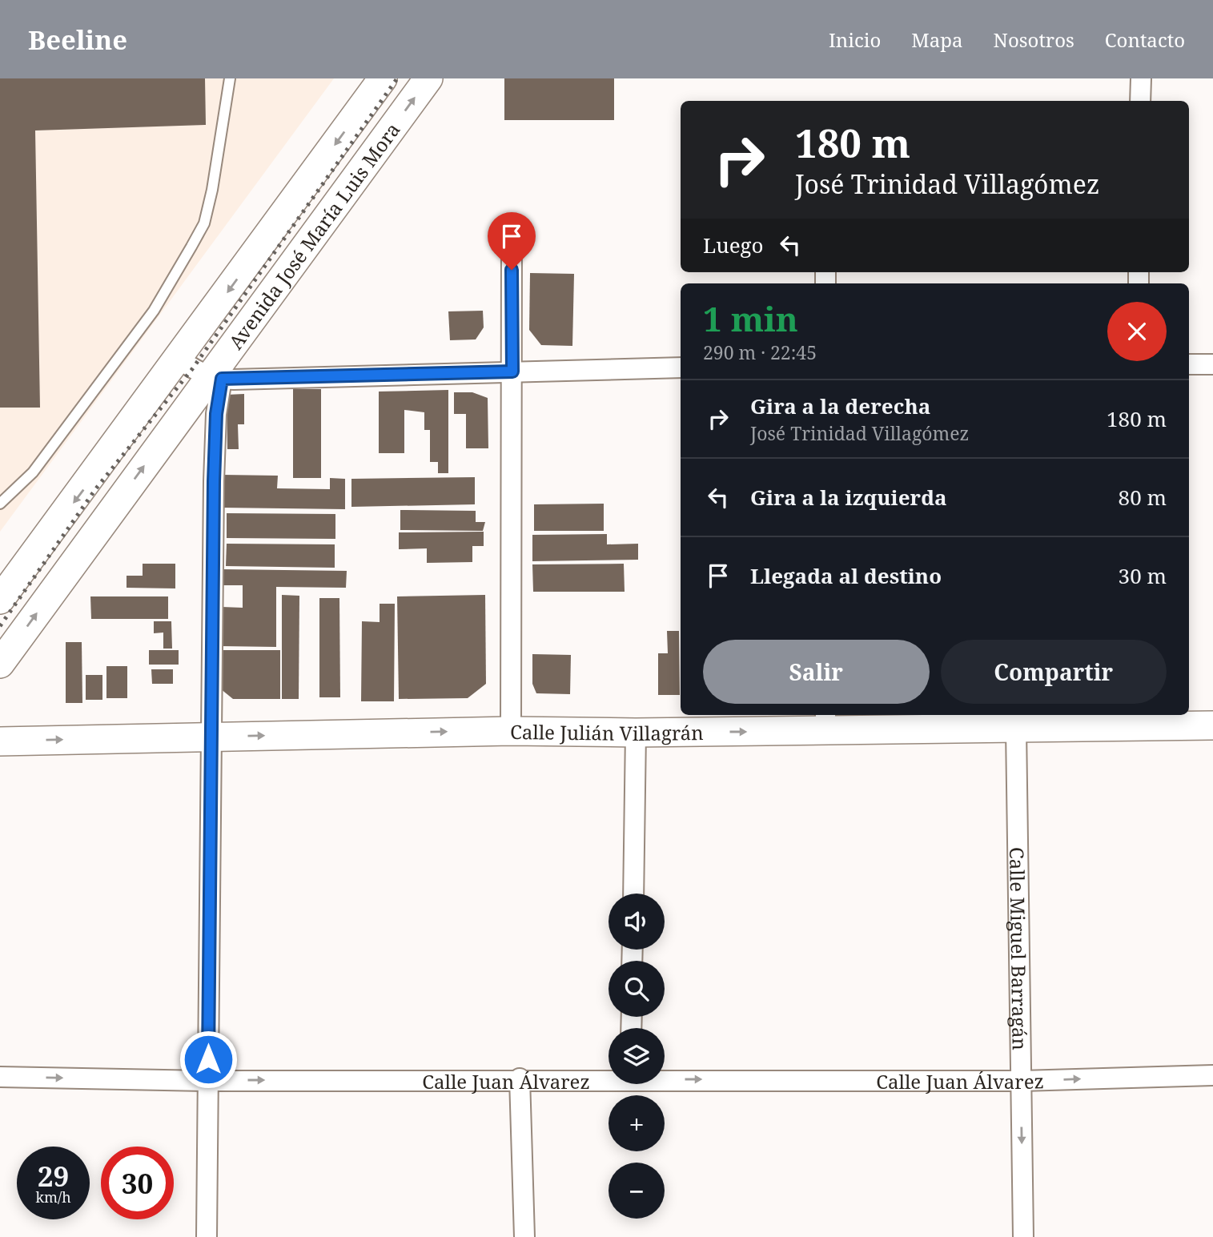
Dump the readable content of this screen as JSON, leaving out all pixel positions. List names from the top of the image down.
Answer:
{
  "streets": {
    "street": [
      "Avenida José María Luis Mora",
      "Calle Julián Villagrán",
      "Calle Miguel Barragán",
      "Calle Juan Álvarez"
    ]
  },
  "crossings": [
    ["Calle Julián Villagrán", "Calle Miguel Barragán"],
    ["Calle Miguel Barragán", "Calle Juan Álvarez"]
  ],
  "one_way": ["Calle Julián Villagrán", "Calle Juan Álvarez"],
  "page": {
    "header": "Beeline",
    "nav": [
      "Inicio",
      "Mapa",
      "Nosotros",
      "Contacto"
    ],
    "turn": ["180 m", "José Trinidad Villagómez"],
    "then": "Luego",
    "heading": ["1 min", "290 m · 22:45"],
    "list": [
      {
        "name": "Gira a la derecha",
        "note": "José Trinidad Villagómez",
        "value": "180 m"
      },
      {
        "name": "Gira a la izquierda",
        "value": "80 m"
      },
      {
        "name": "Llegada al destino",
        "value": "30 m"
      }
    ],
    "buttons": ["Salir", "Compartir"],
    "map_buttons": ["+", "−"],
    "speed": "29 km/h",
    "limit": "30"
  }
}
